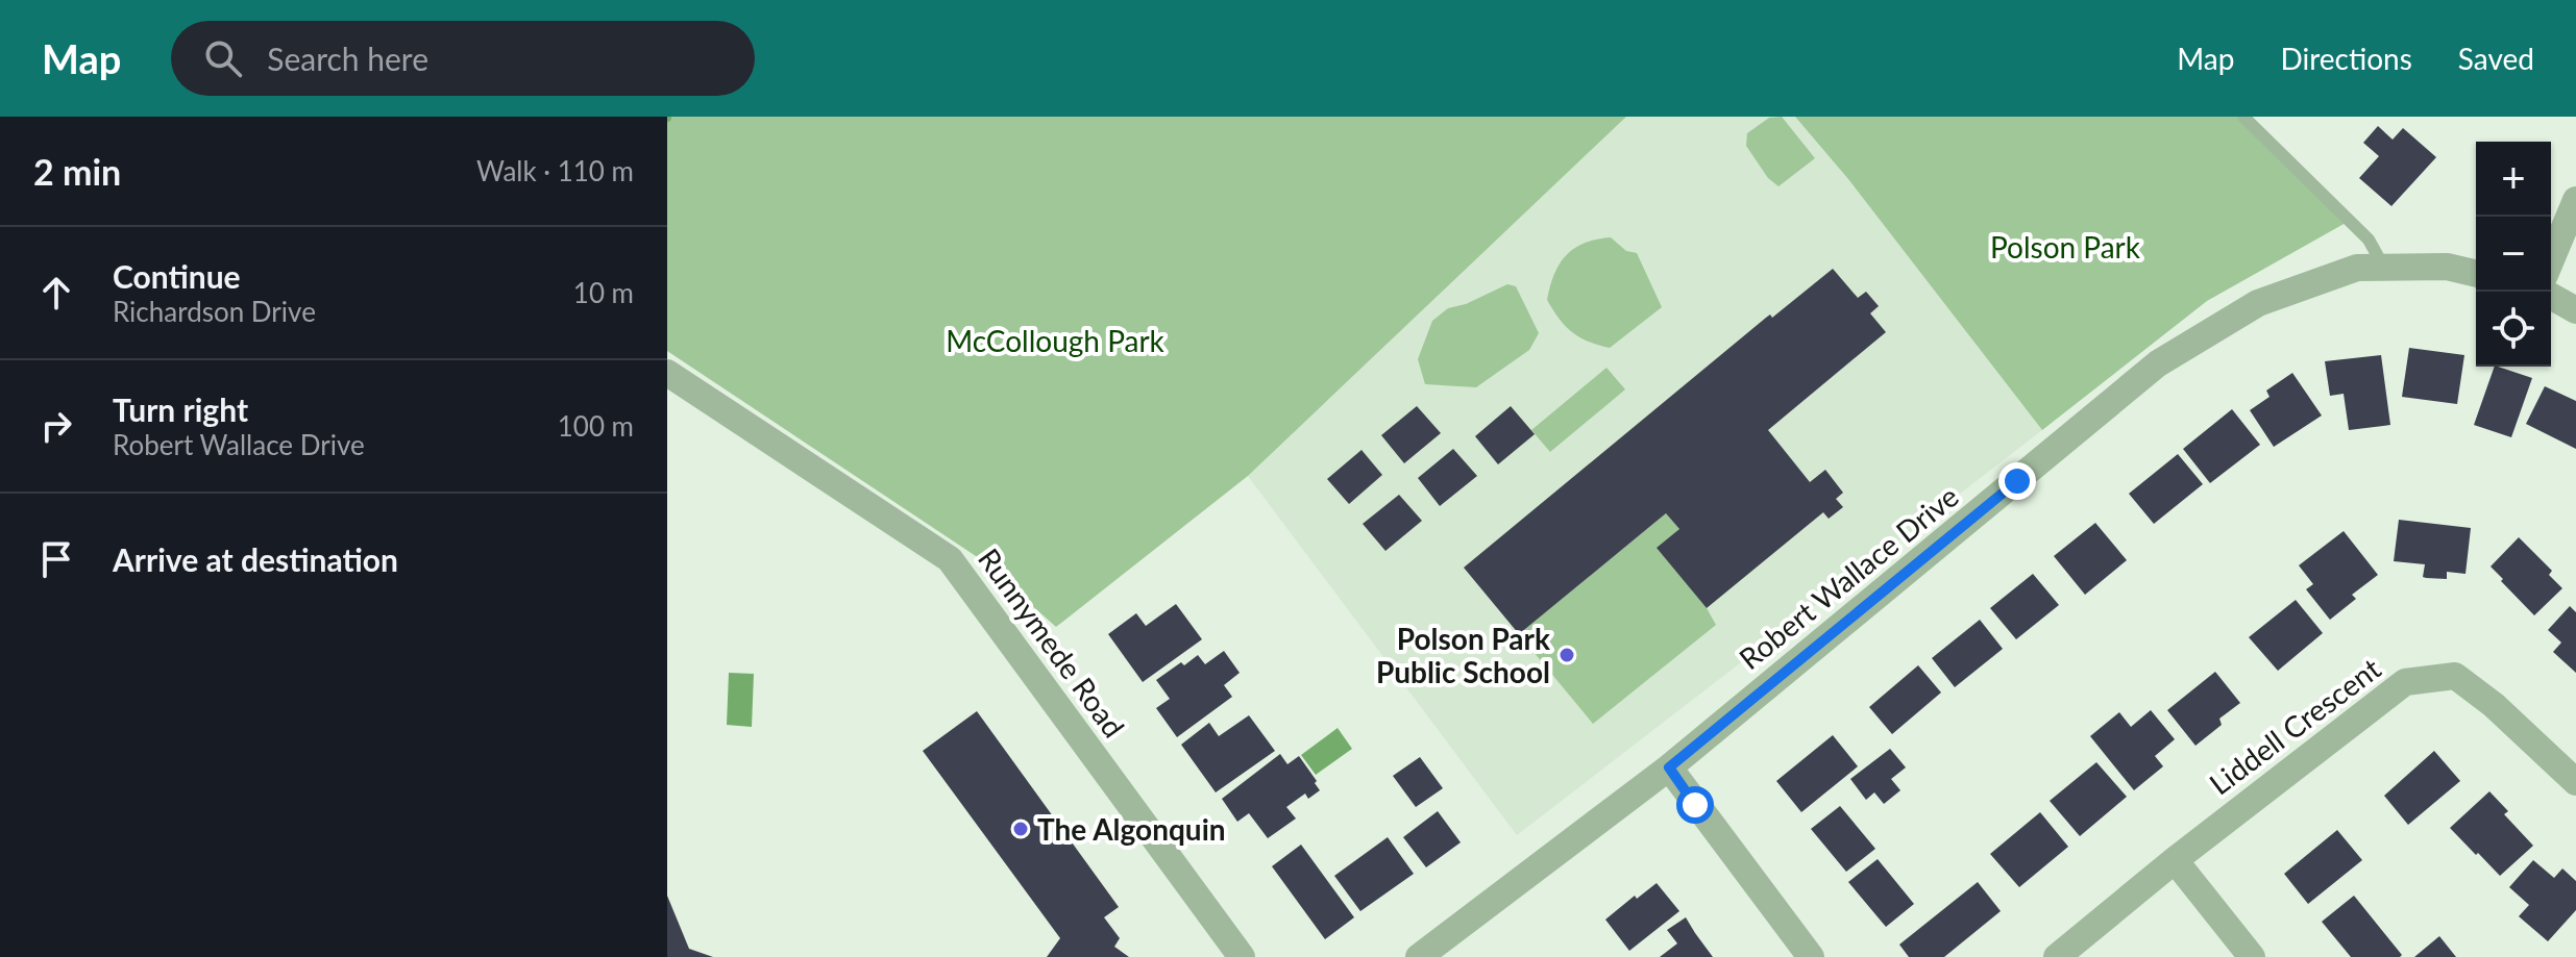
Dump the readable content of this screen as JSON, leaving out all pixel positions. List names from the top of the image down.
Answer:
{
  "streets": {
    "street": ["Robert Wallace Drive", "Runnymede Road", "Liddell Crescent"]
  },
  "parks": ["Polson Park", "McCollough Park"],
  "places": ["Polson Park Public School", "The Algonquin"],
  "page": {
    "header": "Map",
    "search": "Search here",
    "nav": ["Map", "Directions", "Saved"],
    "heading": ["2 min", "Walk · 110 m"],
    "map_buttons": ["+", "−"],
    "list": [
      ["Continue", "Richardson Drive", "10 m"],
      ["Turn right", "Robert Wallace Drive", "100 m"],
      "Arrive at destination"
    ]
  }
}
